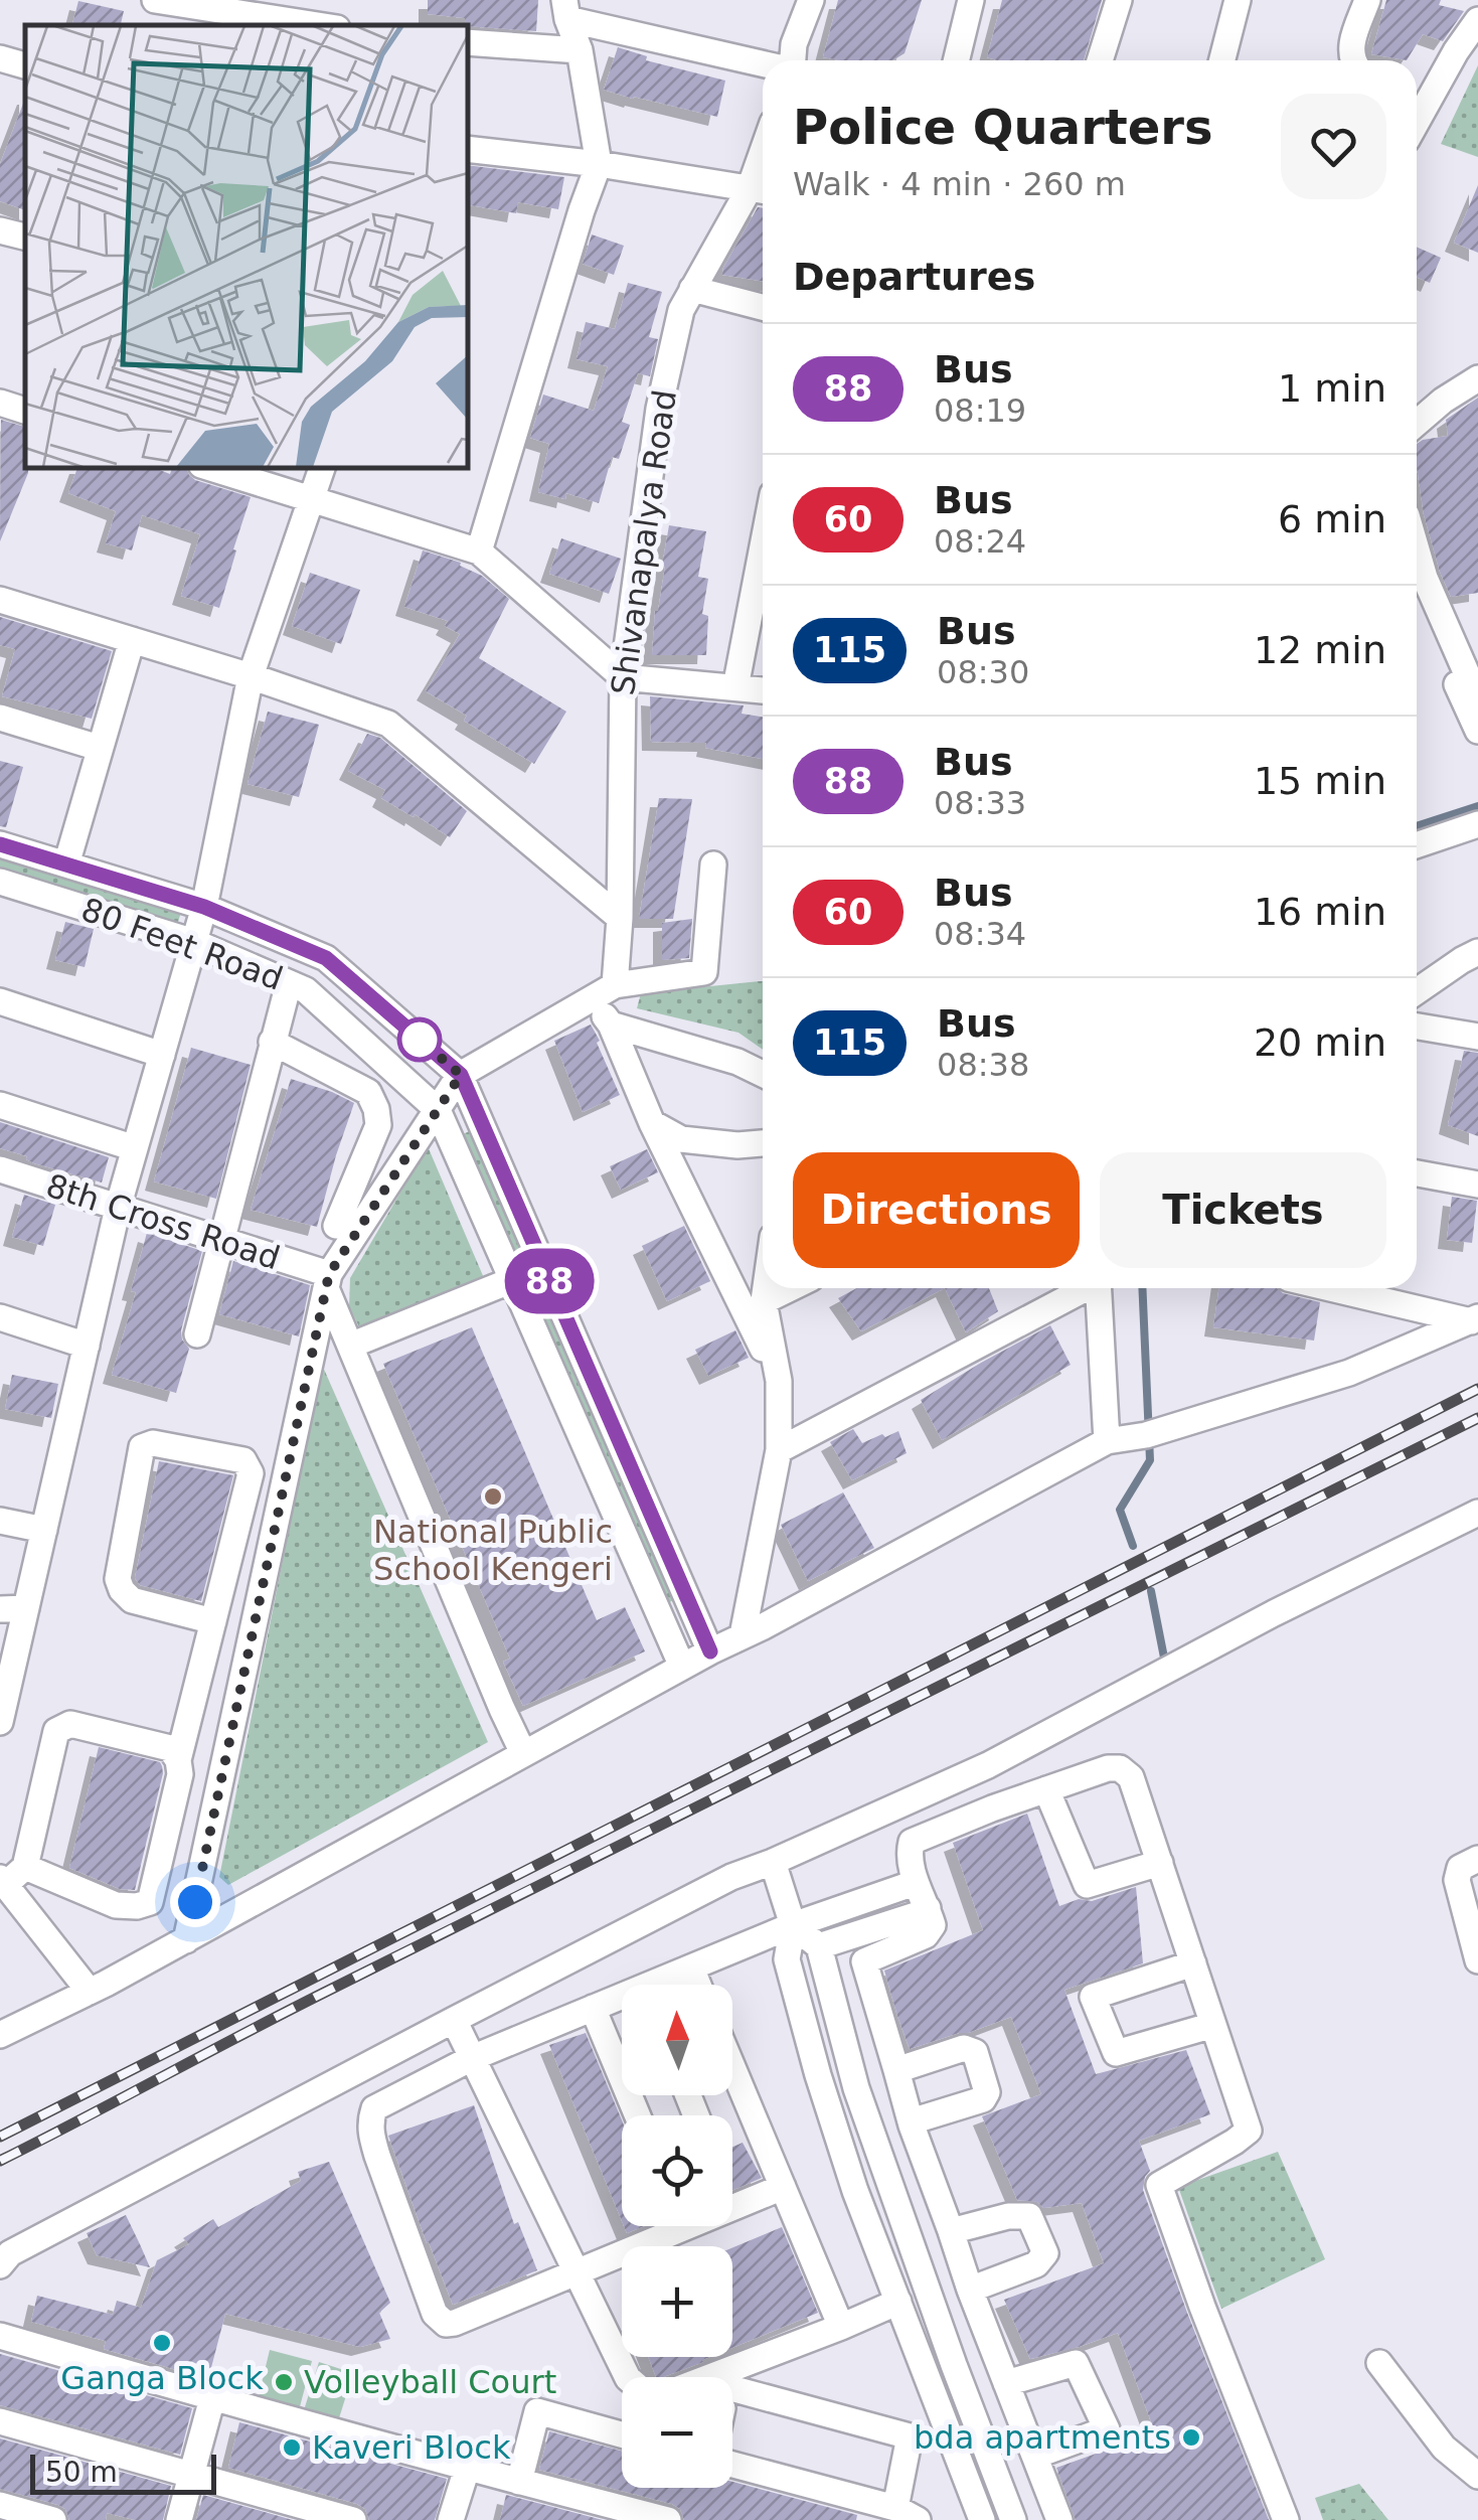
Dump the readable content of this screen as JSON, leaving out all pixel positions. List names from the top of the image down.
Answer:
{
  "streets": {
    "street": ["Shivanapalya Road", "80 Feet Road", "8th Cross Road"]
  },
  "places": [
    "National Public School Kengeri",
    "Ganga Block",
    "Volleyball Court",
    "bda apartments",
    "Kaveri Block"
  ],
  "lines": ["bus line 88"],
  "scale_bar": "50 m",
  "north": "top",
  "page": {
    "on_map": "88",
    "heading": [
      ["Police Quarters", "Walk · 4 min · 260 m"],
      "Departures"
    ],
    "list": [
      {
        "mark": "88",
        "name": "Bus",
        "note": "08:19",
        "value": "1 min"
      },
      {
        "mark": "60",
        "name": "Bus",
        "note": "08:24",
        "value": "6 min"
      },
      {
        "mark": "115",
        "name": "Bus",
        "note": "08:30",
        "value": "12 min"
      },
      {
        "mark": "88",
        "name": "Bus",
        "note": "08:33",
        "value": "15 min"
      },
      {
        "mark": "60",
        "name": "Bus",
        "note": "08:34",
        "value": "16 min"
      },
      {
        "mark": "115",
        "name": "Bus",
        "note": "08:38",
        "value": "20 min"
      }
    ],
    "buttons": ["Directions", "Tickets"],
    "map_buttons": ["+", "−"],
    "scale": "50 m"
  }
}
